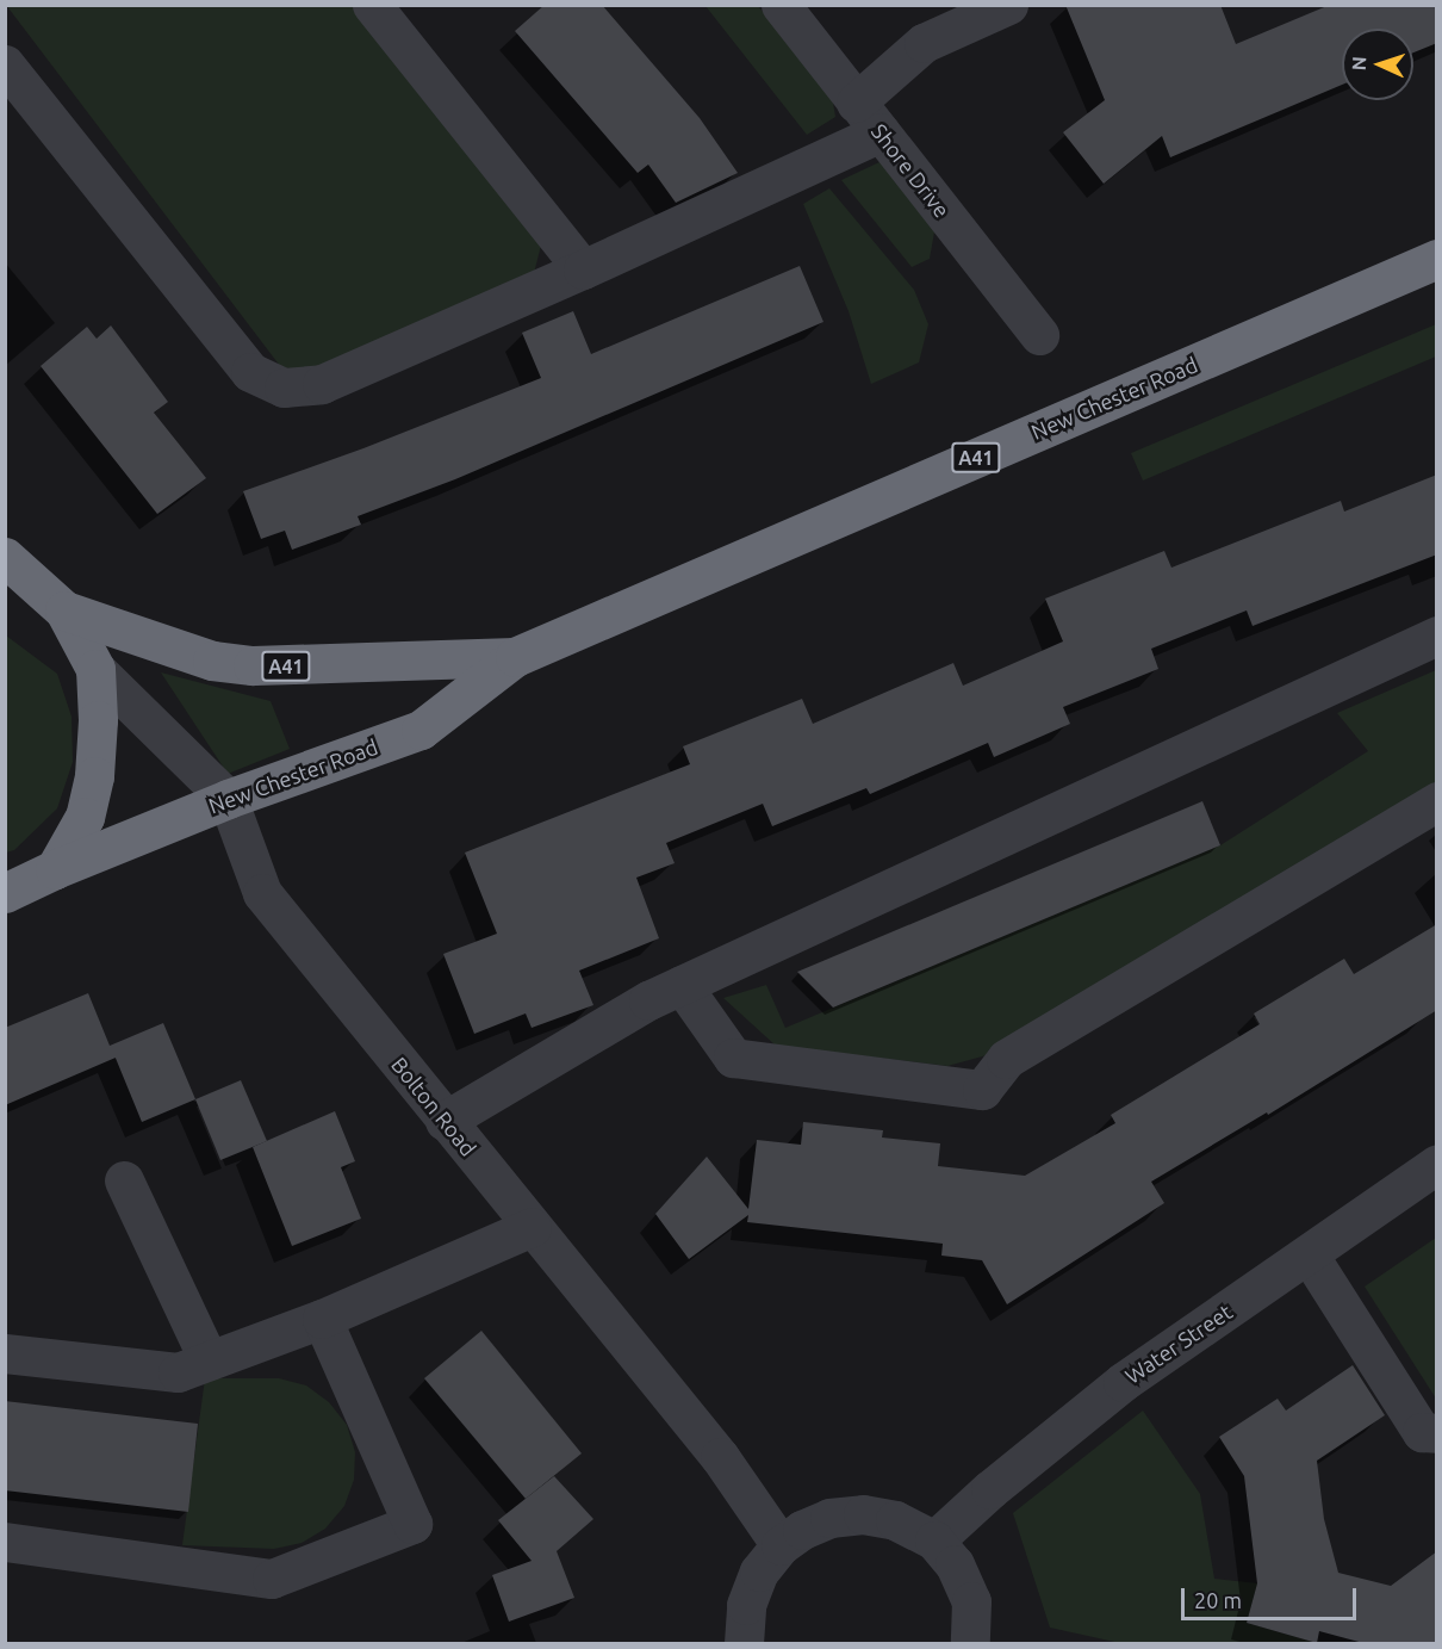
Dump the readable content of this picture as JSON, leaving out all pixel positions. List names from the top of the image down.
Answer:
{
  "streets": {
    "highway": ["New Chester Road", "A41"],
    "street": ["Shore Drive", "Bolton Road", "Water Street"]
  },
  "crossings": [
    ["New Chester Road", "A41"],
    ["New Chester Road", "Bolton Road"],
    ["A41", "Bolton Road"]
  ],
  "scale_bar": "20 m",
  "north": "left"
}
